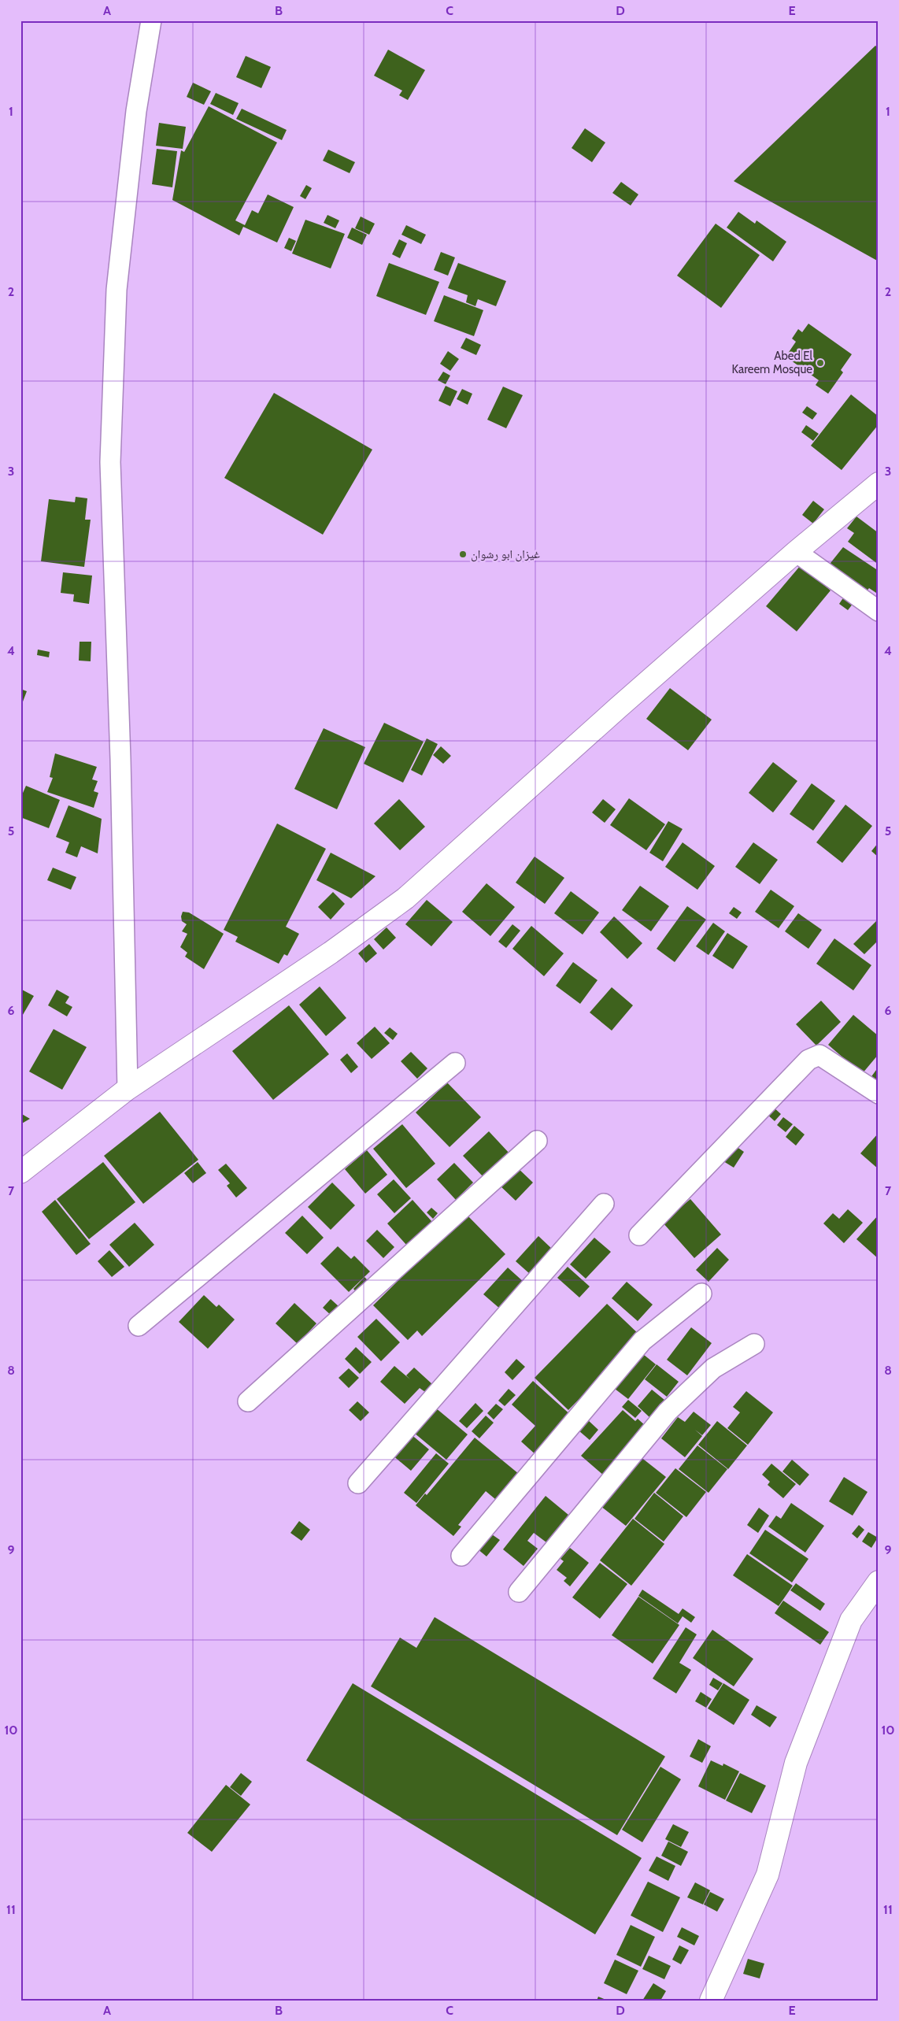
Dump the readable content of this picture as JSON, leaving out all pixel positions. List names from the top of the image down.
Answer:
{
  "places": ["Abed El Kareem Mosque", "غيزان ابو رشوان"],
  "grid": {
    "columns": [
      "A",
      "B",
      "C",
      "D",
      "E"
    ],
    "rows": [
      "1",
      "2",
      "3",
      "4",
      "5",
      "6",
      "7",
      "8",
      "9",
      "10",
      "11"
    ]
  }
}
